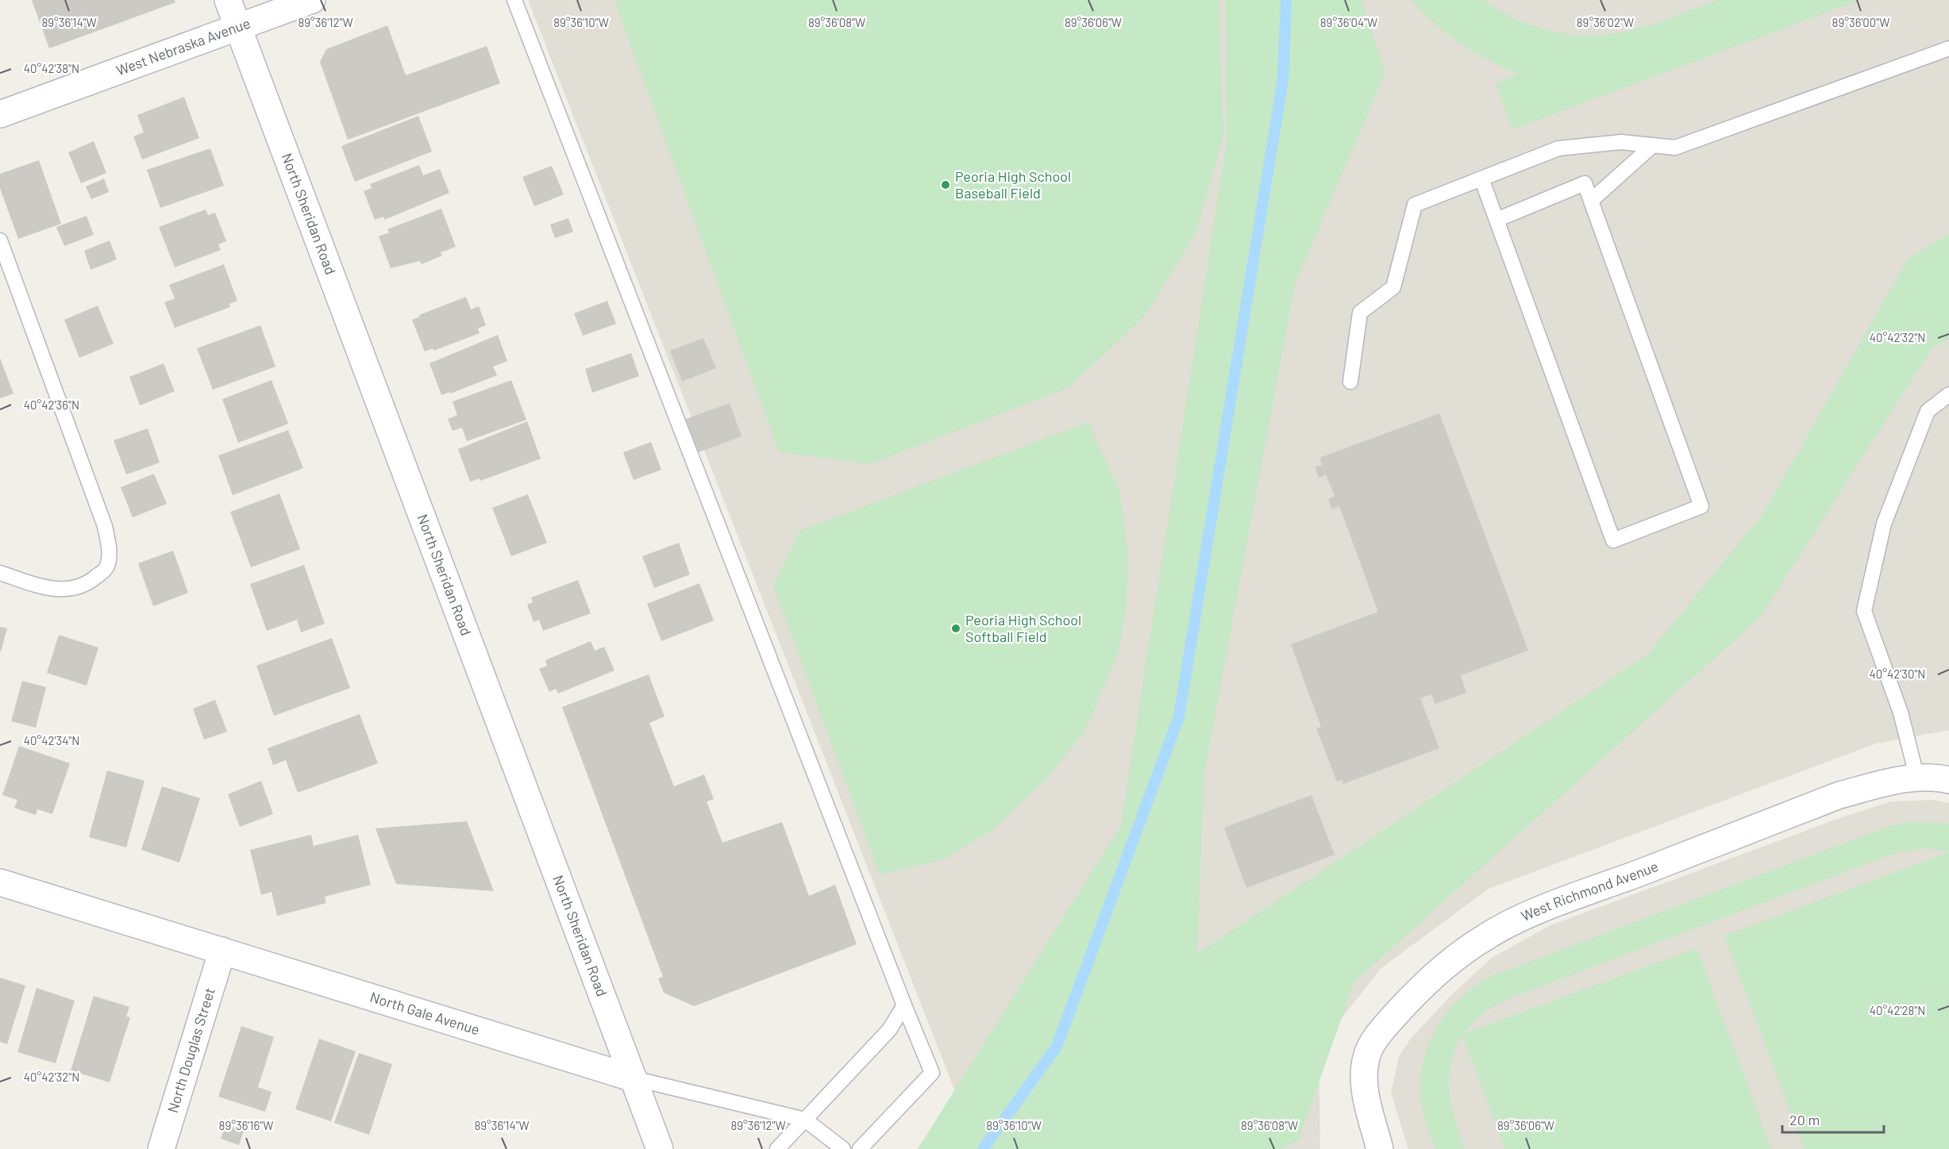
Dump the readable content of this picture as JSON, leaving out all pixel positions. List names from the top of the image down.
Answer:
{
  "streets": {
    "main road": [
      "West Nebraska Avenue",
      "North Sheridan Road",
      "West Richmond Avenue",
      "North Gale Avenue",
      "North Douglas Street"
    ]
  },
  "crossings": [
    ["West Nebraska Avenue", "North Sheridan Road"],
    ["North Sheridan Road", "North Gale Avenue"],
    ["North Gale Avenue", "North Douglas Street"]
  ],
  "places": ["Peoria High School Baseball Field", "Peoria High School Softball Field"],
  "scale_bar": "20 m",
  "coordinates": [
    "89°36'14\"W",
    "89°36'12\"W",
    "89°36'10\"W",
    "89°36'08\"W",
    "89°36'06\"W",
    "89°36'04\"W",
    "89°36'02\"W",
    "89°36'00\"W",
    "40°42'38\"N",
    "40°42'32\"N",
    "40°42'36\"N",
    "40°42'30\"N",
    "40°42'34\"N",
    "40°42'28\"N",
    "89°36'16\"W"
  ]
}
